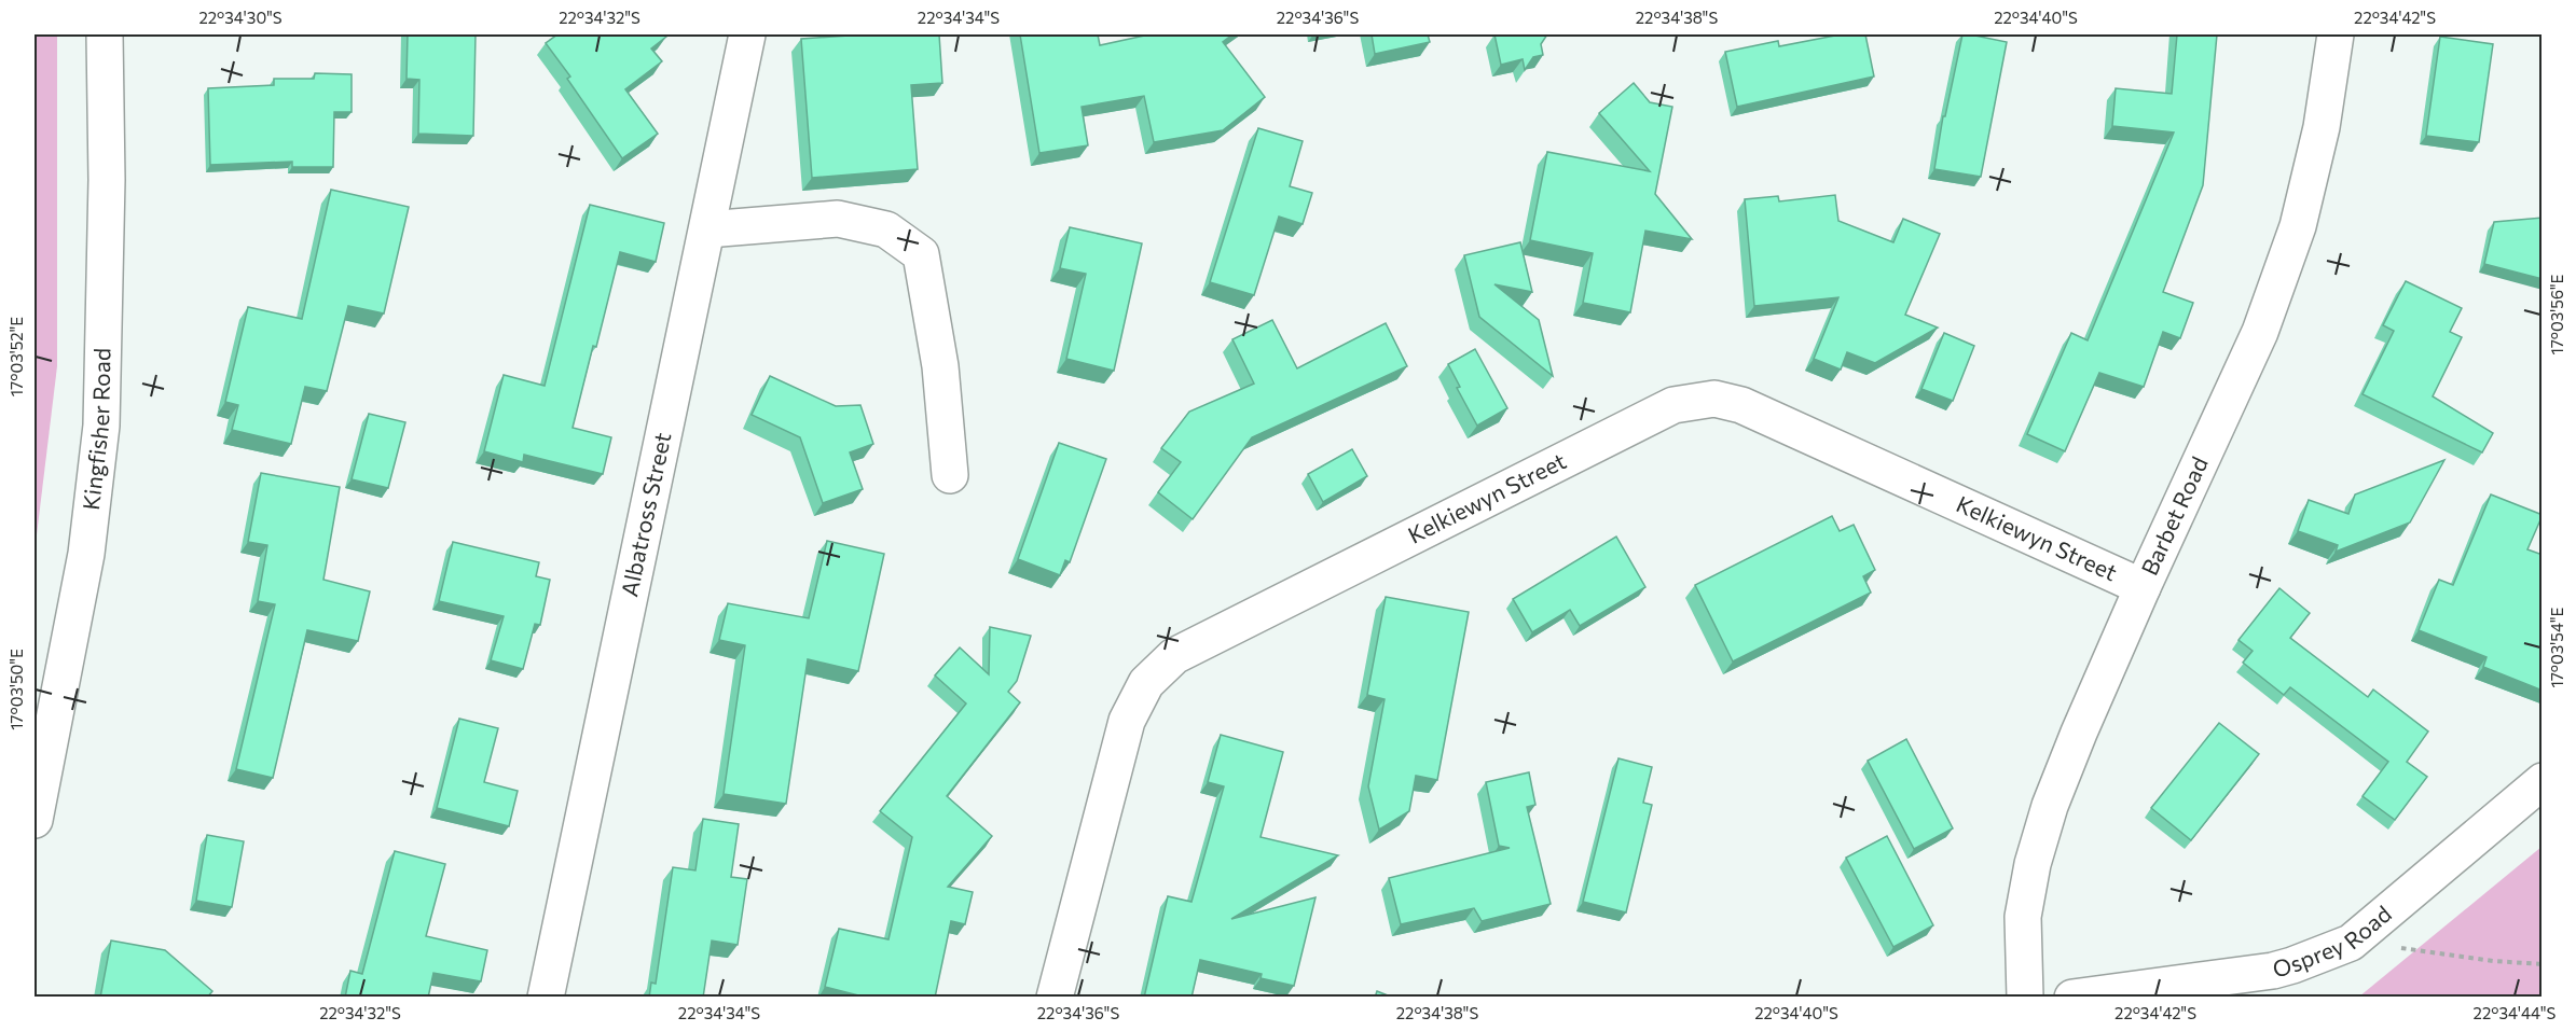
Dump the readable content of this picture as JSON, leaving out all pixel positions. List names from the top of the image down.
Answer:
{
  "streets": {
    "street": [
      "Kingfisher Road",
      "Kelkiewyn Street",
      "Albatross Street",
      "Barbet Road",
      "Osprey Road"
    ]
  },
  "crossings": [
    ["Kelkiewyn Street", "Barbet Road"]
  ],
  "coordinates": [
    "22°34'30\"S",
    "22°34'32\"S",
    "22°34'34\"S",
    "22°34'36\"S",
    "22°34'38\"S",
    "22°34'40\"S",
    "22°34'42\"S",
    "17°03'56\"E",
    "17°03'52\"E",
    "17°03'54\"E",
    "17°03'50\"E",
    "22°34'44\"S"
  ]
}
